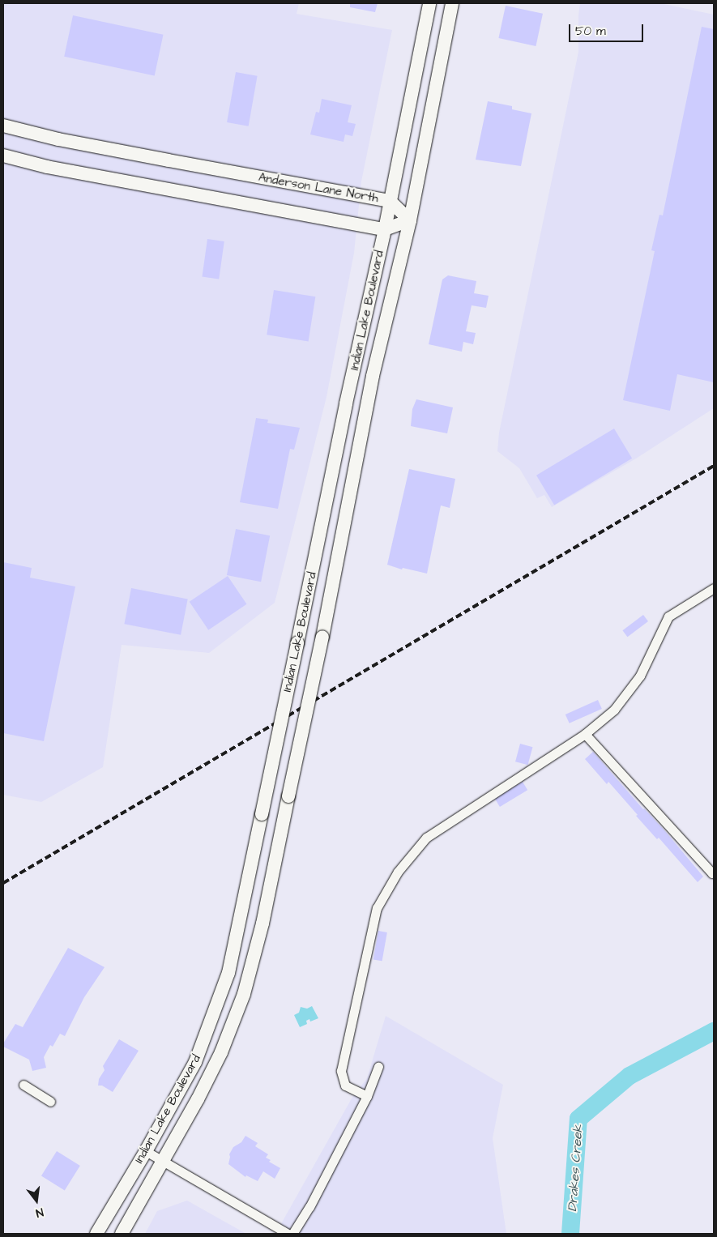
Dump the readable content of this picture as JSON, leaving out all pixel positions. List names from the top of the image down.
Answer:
{
  "streets": {
    "main road": ["Anderson Lane North", "Indian Lake Boulevard"]
  },
  "crossings": [
    ["Anderson Lane North", "Indian Lake Boulevard"]
  ],
  "water": ["Drakes Creek"],
  "scale_bar": "50 m",
  "north": "bottom"
}
